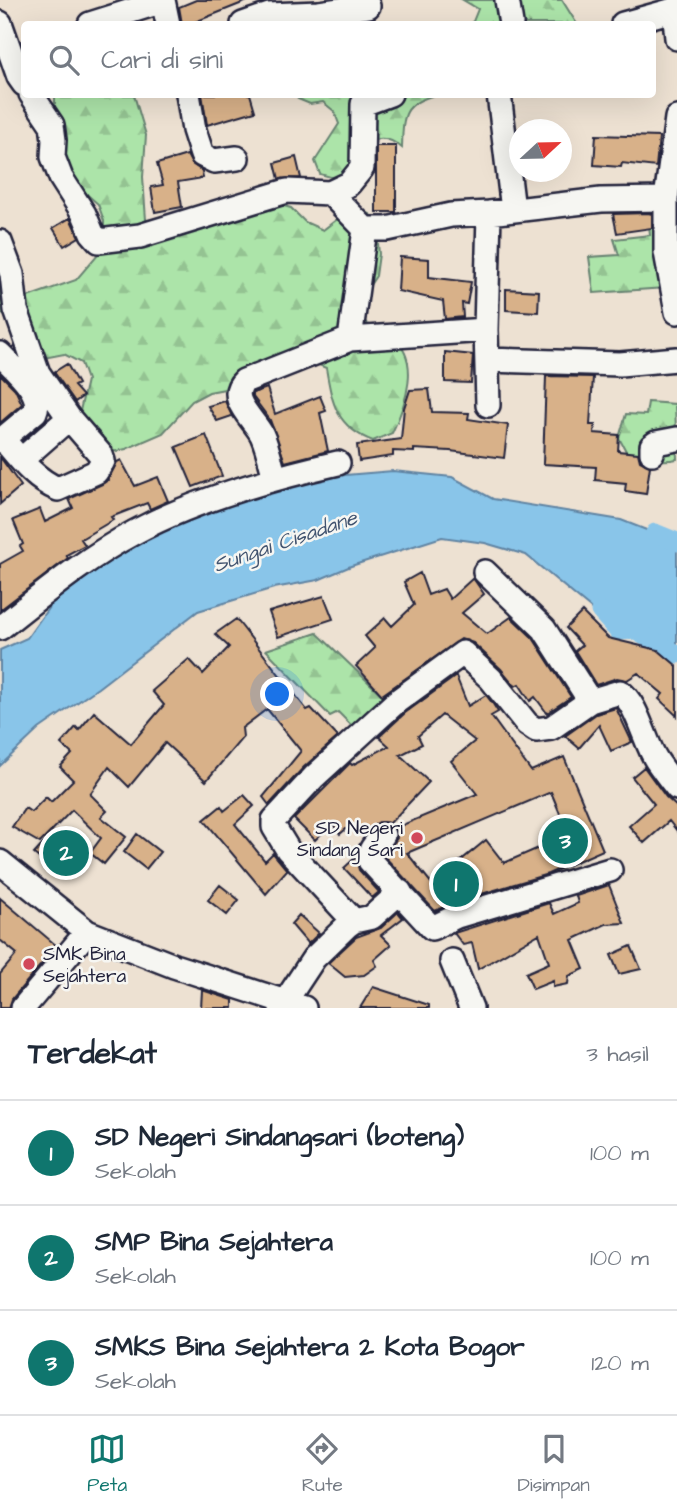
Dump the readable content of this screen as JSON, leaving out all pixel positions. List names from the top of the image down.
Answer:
{
  "water": ["Sungai Cisadane"],
  "places": ["SD Negeri Sindang Sari", "SMK Bina Sejahtera"],
  "north": "right",
  "page": {
    "search": "Cari di sini",
    "pins": ["3", "2", "1"],
    "heading": ["Terdekat", "3 hasil"],
    "list": [
      {
        "mark": "1",
        "name": "SD Negeri Sindangsari (boteng)",
        "note": "Sekolah",
        "value": "100 m"
      },
      {
        "mark": "2",
        "name": "SMP Bina Sejahtera",
        "note": "Sekolah",
        "value": "100 m"
      },
      {
        "mark": "3",
        "name": "SMKS Bina Sejahtera 2 Kota Bogor",
        "note": "Sekolah",
        "value": "120 m"
      }
    ],
    "nav": ["Peta", "Rute", "Disimpan"]
  }
}
